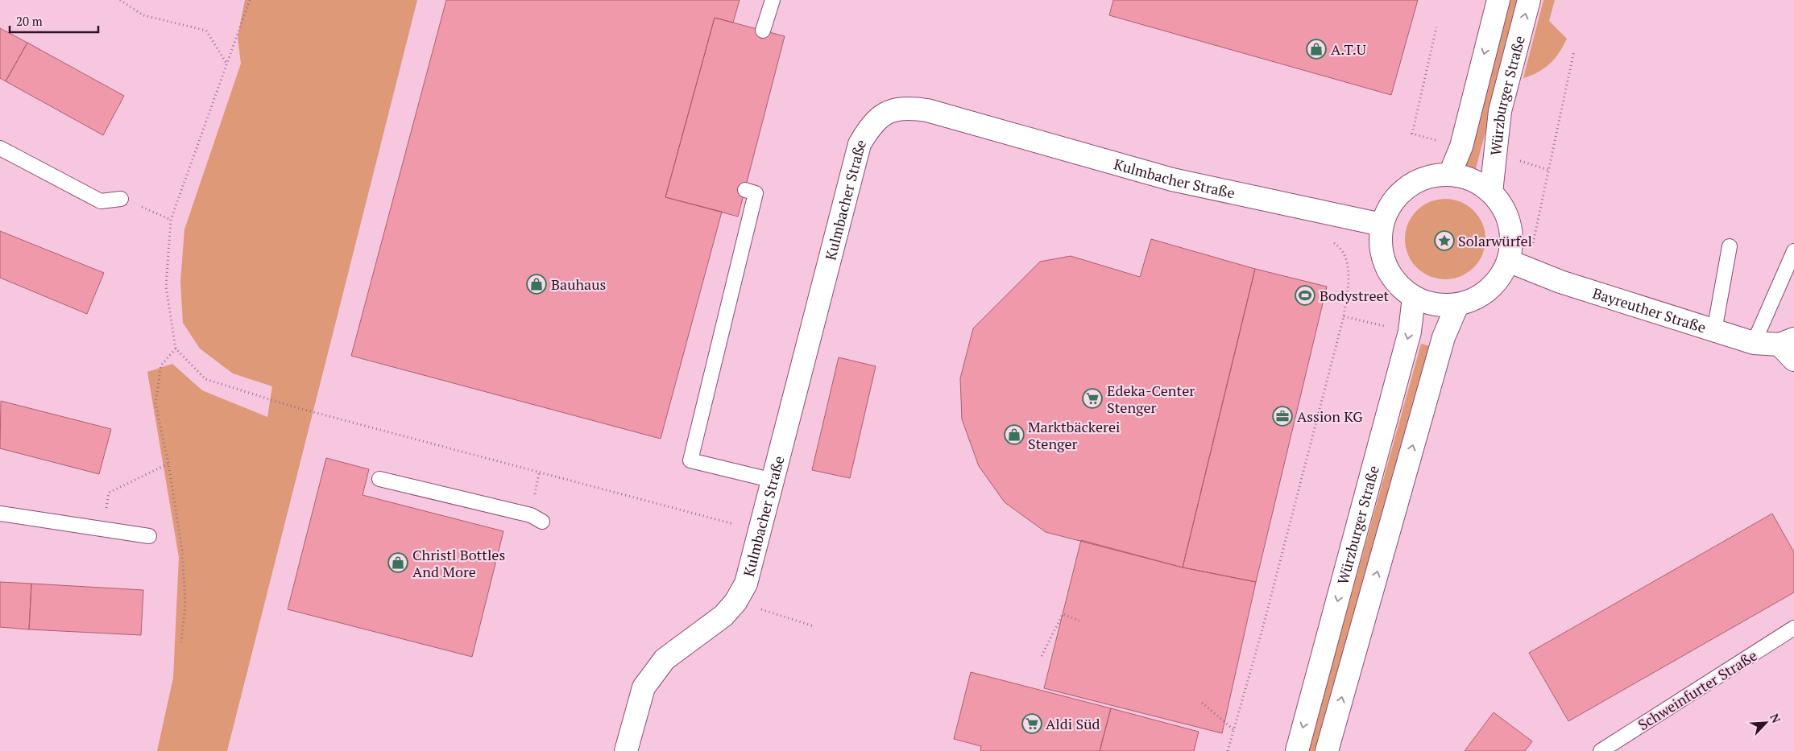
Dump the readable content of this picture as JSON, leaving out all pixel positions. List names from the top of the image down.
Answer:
{
  "streets": {
    "main road": ["Würzburger Straße", "Kulmbacher Straße", "Bayreuther Straße"],
    "lane": ["Schweinfurter Straße"]
  },
  "crossings": [
    ["Würzburger Straße", "Kulmbacher Straße"],
    ["Würzburger Straße", "Bayreuther Straße"],
    ["Kulmbacher Straße", "Bayreuther Straße"]
  ],
  "places": {
    "shop": [
      "A.T.U",
      "Bauhaus",
      "Marktbäckerei Stenger",
      "Christl Bottles And More"
    ],
    "place": ["Solarwürfel"],
    "sports": ["Bodystreet"],
    "supermarket": ["Edeka-Center Stenger", "Aldi Süd"],
    "office": ["Assion KG"]
  },
  "scale_bar": "20 m",
  "north": "top right"
}
